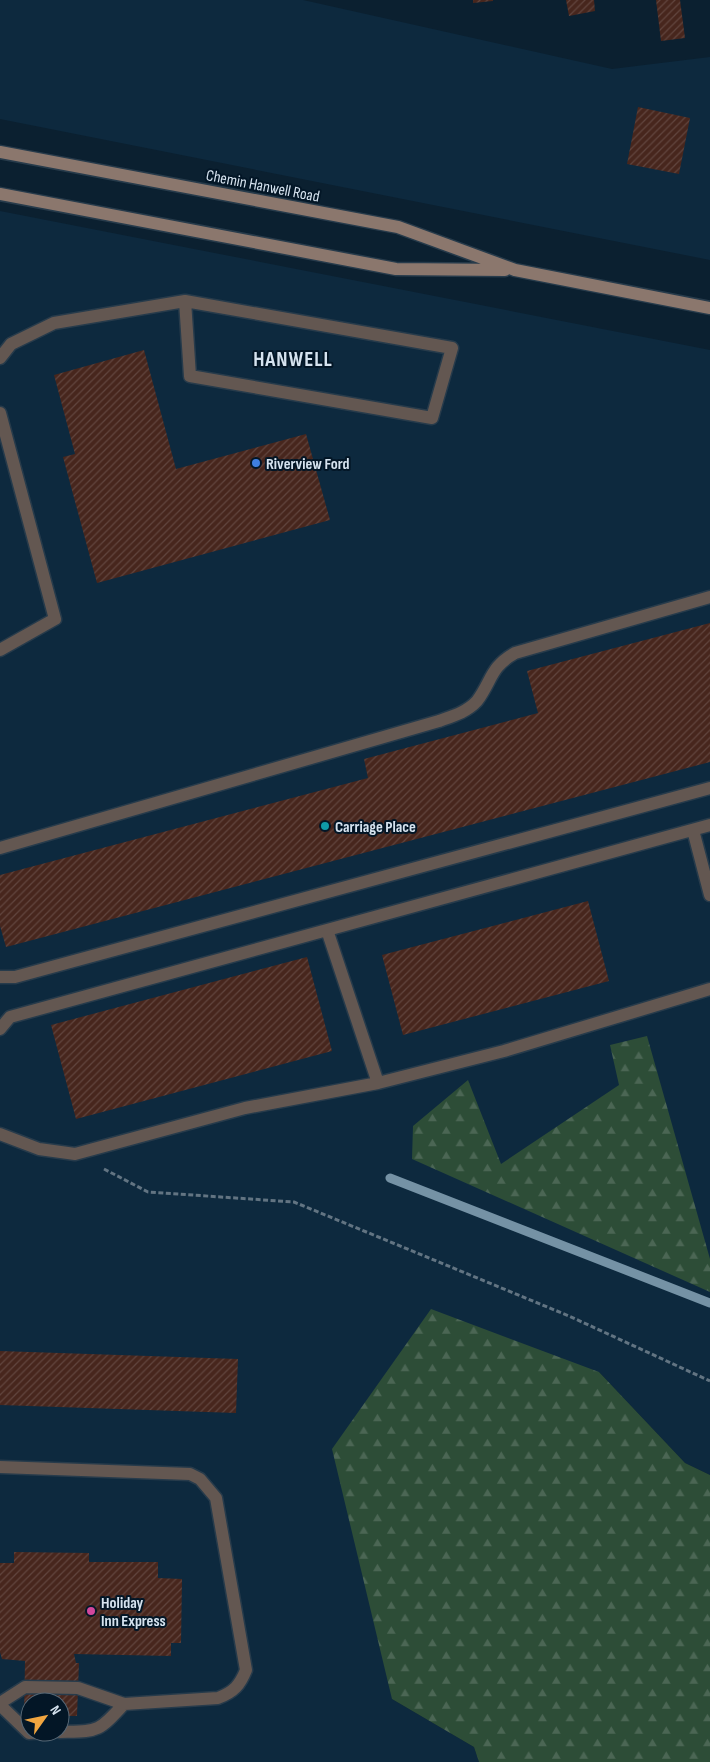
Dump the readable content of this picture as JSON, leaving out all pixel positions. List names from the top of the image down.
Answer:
{
  "streets": {
    "main road": ["Chemin Hanwell Road"]
  },
  "districts": ["HANWELL"],
  "places": ["Riverview Ford", "Carriage Place", "Holiday Inn Express"],
  "north": "top right"
}
